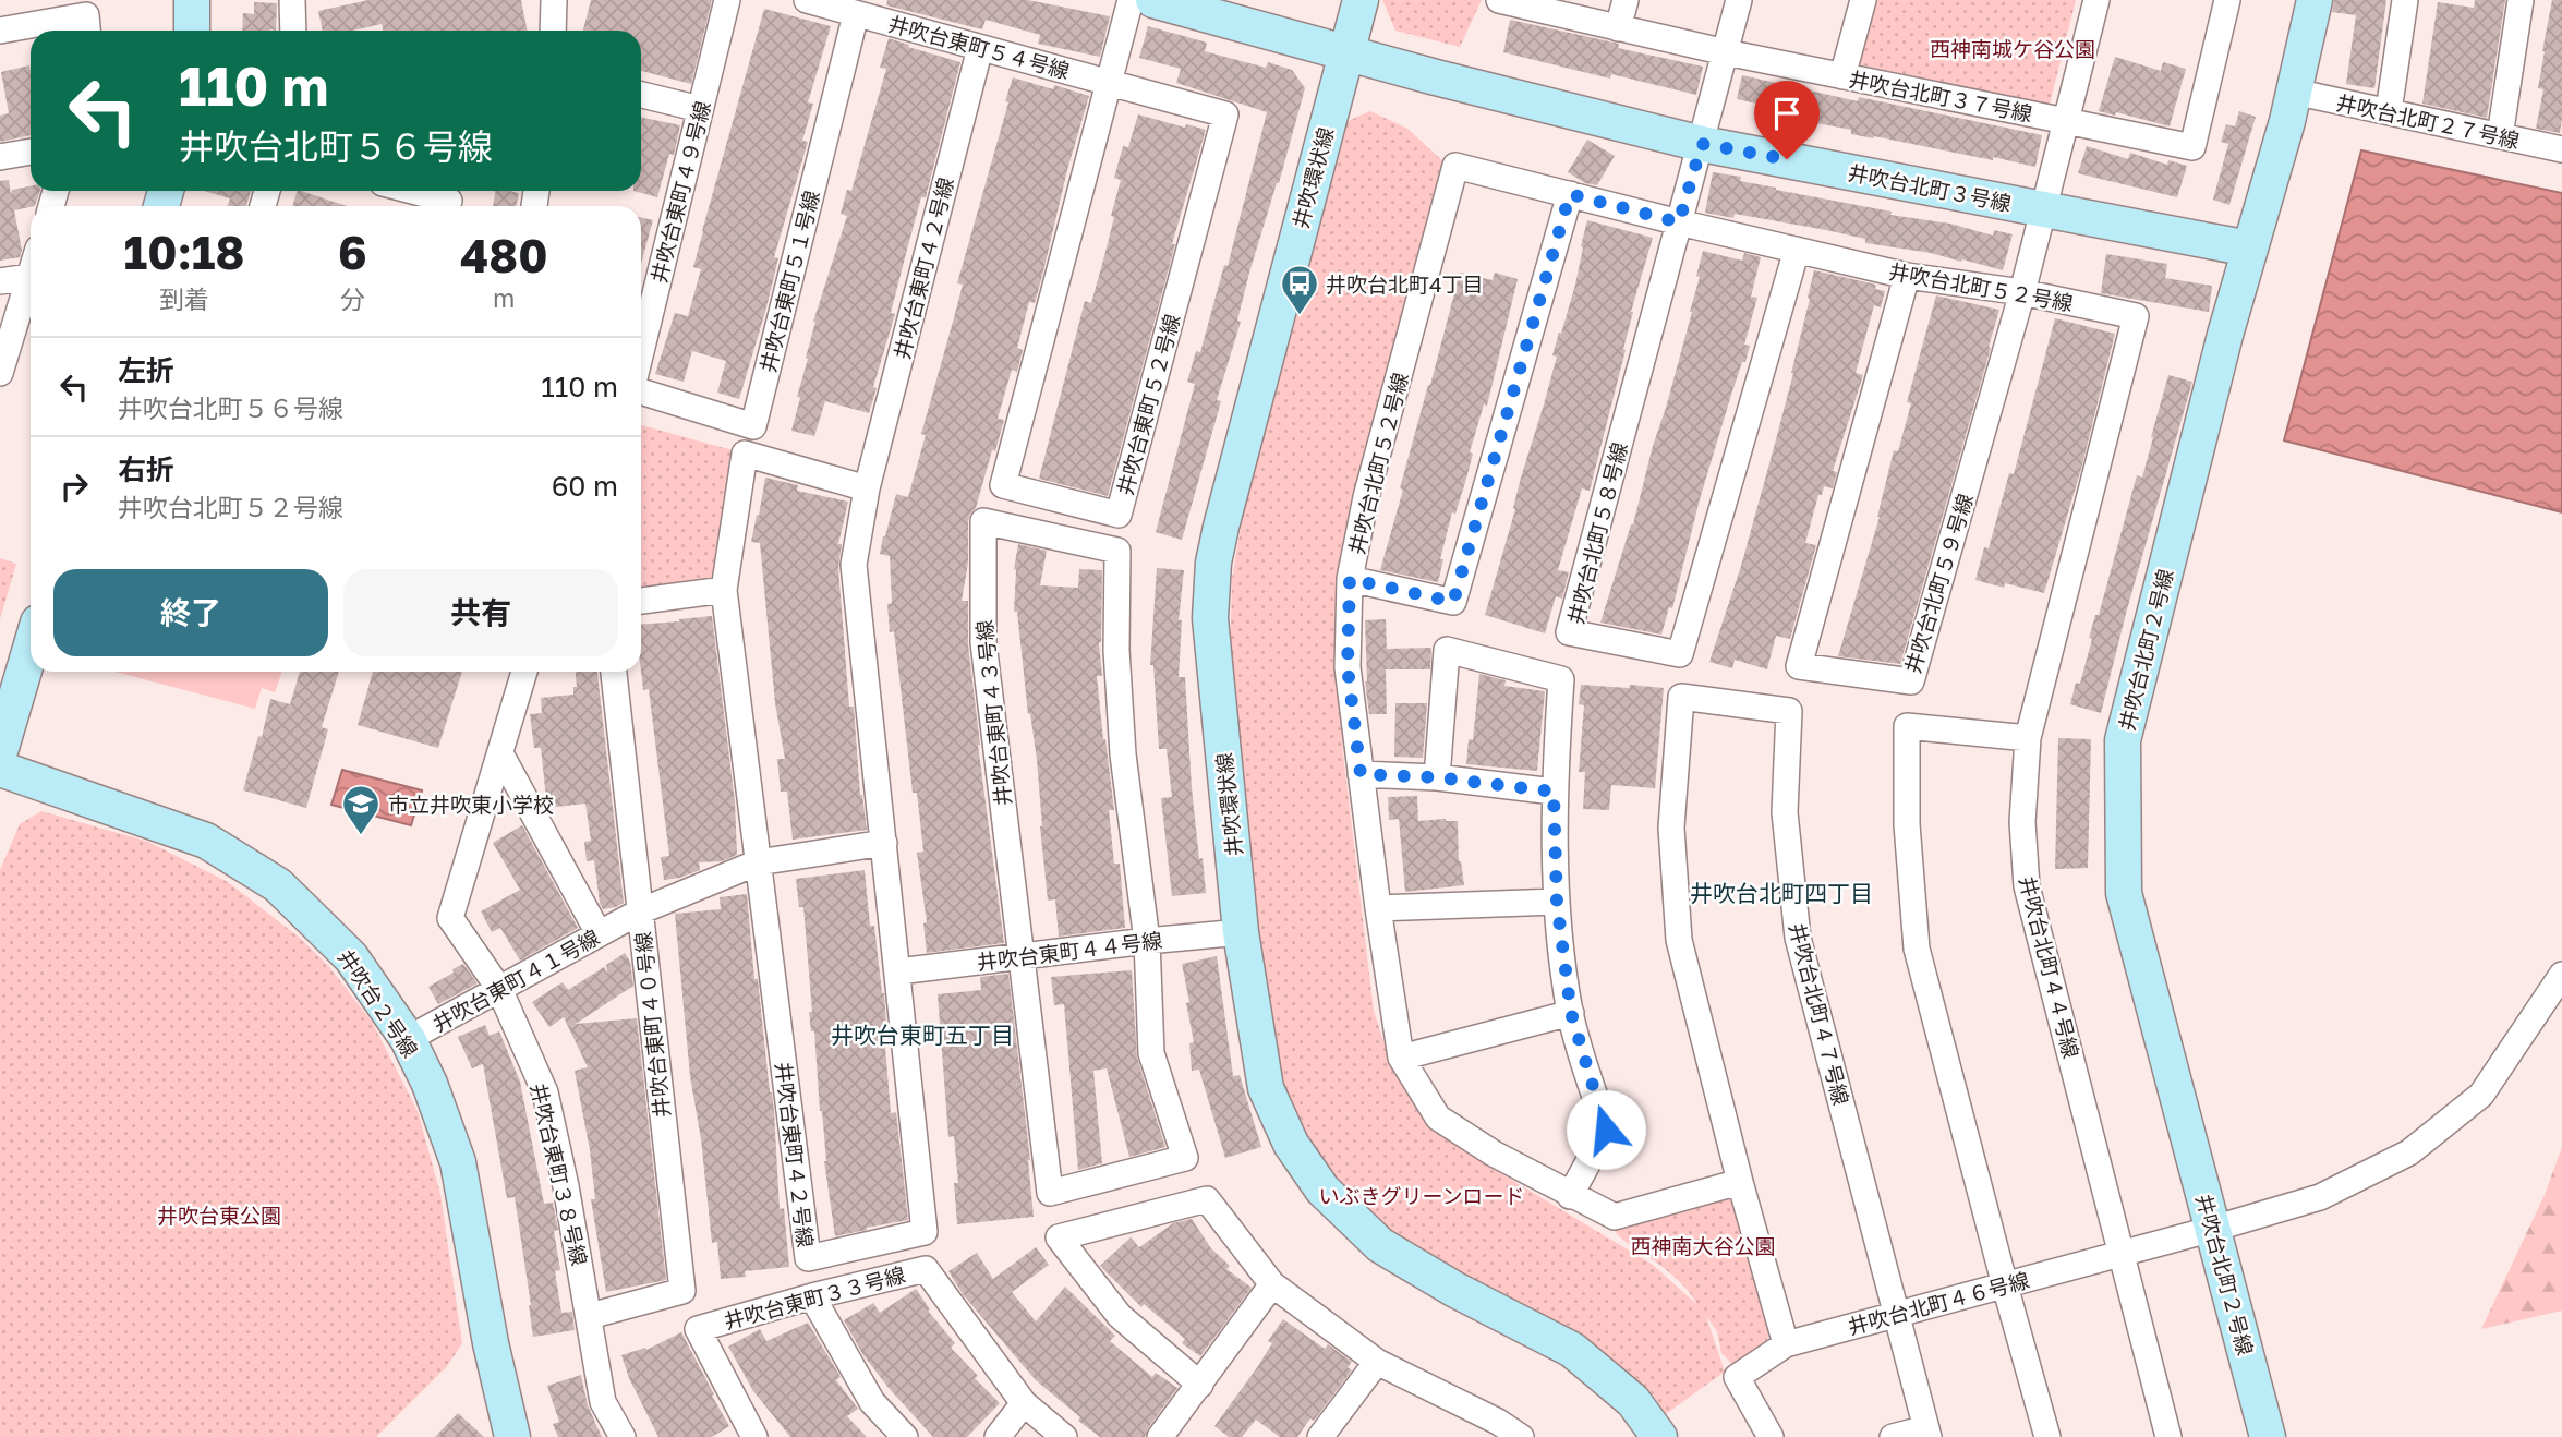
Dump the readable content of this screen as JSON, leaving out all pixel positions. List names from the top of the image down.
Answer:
{
  "streets": {
    "street": [
      "井吹台東町５４号線",
      "井吹台北町３７号線",
      "井吹台北町２７号線",
      "井吹環状線",
      "井吹台北町３号線",
      "井吹台東町４９号線",
      "井吹台東町４２号線",
      "井吹台東町５１号線",
      "井吹台北町５２号線",
      "井吹台東町５２号線",
      "井吹台北町５８号線",
      "井吹台北町５９号線",
      "井吹台北町２号線",
      "井吹台東町４３号線",
      "井吹台東町４４号線",
      "井吹台北町４４号線",
      "井吹台東町４１号線",
      "井吹台２号線",
      "井吹台北町４７号線",
      "井吹台東町４０号線",
      "井吹台東町３８号線",
      "井吹台東町３３号線",
      "井吹台北町４６号線"
    ]
  },
  "crossings": [
    ["井吹台東町５４号線", "井吹台東町４２号線"],
    ["井吹台東町５４号線", "井吹台東町５１号線"],
    ["井吹台東町５４号線", "井吹台東町５２号線"],
    ["井吹台北町３７号線", "井吹台北町５８号線"],
    ["井吹台北町３７号線", "井吹台北町５９号線"],
    ["井吹台北町２７号線", "井吹台北町２号線"],
    ["井吹環状線", "井吹台北町３号線"],
    ["井吹環状線", "井吹台東町４４号線"],
    ["井吹台北町３号線", "井吹台北町５８号線"],
    ["井吹台北町３号線", "井吹台北町５９号線"],
    ["井吹台北町３号線", "井吹台北町２号線"],
    ["井吹台東町４２号線", "井吹台東町４４号線"],
    ["井吹台東町４２号線", "井吹台東町４１号線"],
    ["井吹台北町５２号線", "井吹台北町５８号線"],
    ["井吹台北町５２号線", "井吹台北町５９号線"],
    ["井吹台北町５２号線", "井吹台北町４４号線"],
    ["井吹台北町５２号線", "井吹台北町４７号線"],
    ["井吹台北町２号線", "井吹台北町４６号線"],
    ["井吹台東町４３号線", "井吹台東町４４号線"],
    ["井吹台北町４４号線", "井吹台北町４６号線"],
    ["井吹台東町４１号線", "井吹台２号線"],
    ["井吹台東町４１号線", "井吹台東町４０号線"],
    ["井吹台東町４１号線", "井吹台東町３８号線"],
    ["井吹台北町４７号線", "井吹台北町４６号線"],
    ["井吹台東町４０号線", "井吹台東町３８号線"]
  ],
  "districts": ["井吹台北町四丁目", "井吹台東町五丁目"],
  "parks": [
    "西神南城ケ谷公園",
    "いぶきグリーンロード",
    "井吹台東公園",
    "西神南大谷公園"
  ],
  "places": {
    "bus stop": ["井吹台北町4丁目"],
    "school or university": ["市立井吹東小学校"]
  },
  "page": {
    "turn": ["110 m", "井吹台北町５６号線"],
    "eta": [
      "10:18",
      "到着",
      "6",
      "分",
      "480",
      "m"
    ],
    "list": [
      {
        "name": "左折",
        "note": "井吹台北町５６号線",
        "value": "110 m"
      },
      {
        "name": "右折",
        "note": "井吹台北町５２号線",
        "value": "60 m"
      }
    ],
    "buttons": ["終了", "共有"]
  }
}
